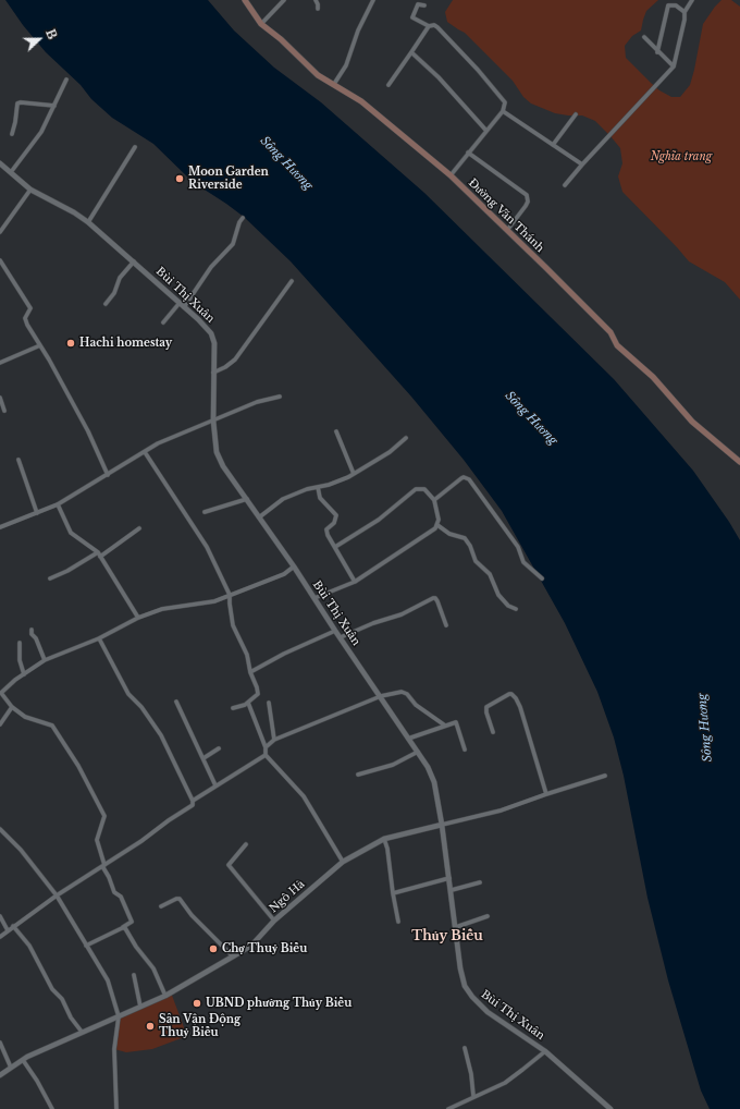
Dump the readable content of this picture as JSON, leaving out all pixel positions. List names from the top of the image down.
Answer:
{
  "streets": {
    "main road": ["Đường Văn Thánh"],
    "street": ["Bùi Thị Xuân", "Ngô Hà"]
  },
  "crossings": [
    ["Bùi Thị Xuân", "Ngô Hà"]
  ],
  "districts": ["Thủy Biều"],
  "water": ["Sông Hương"],
  "parks": ["Nghĩa trang"],
  "places": [
    "Moon Garden Riverside",
    "Hachi homestay",
    "Chợ Thuỷ Biều",
    "UBND phường Thủy Biều",
    "Sân Vận Động Thuỷ Biều"
  ],
  "north": "right"
}
